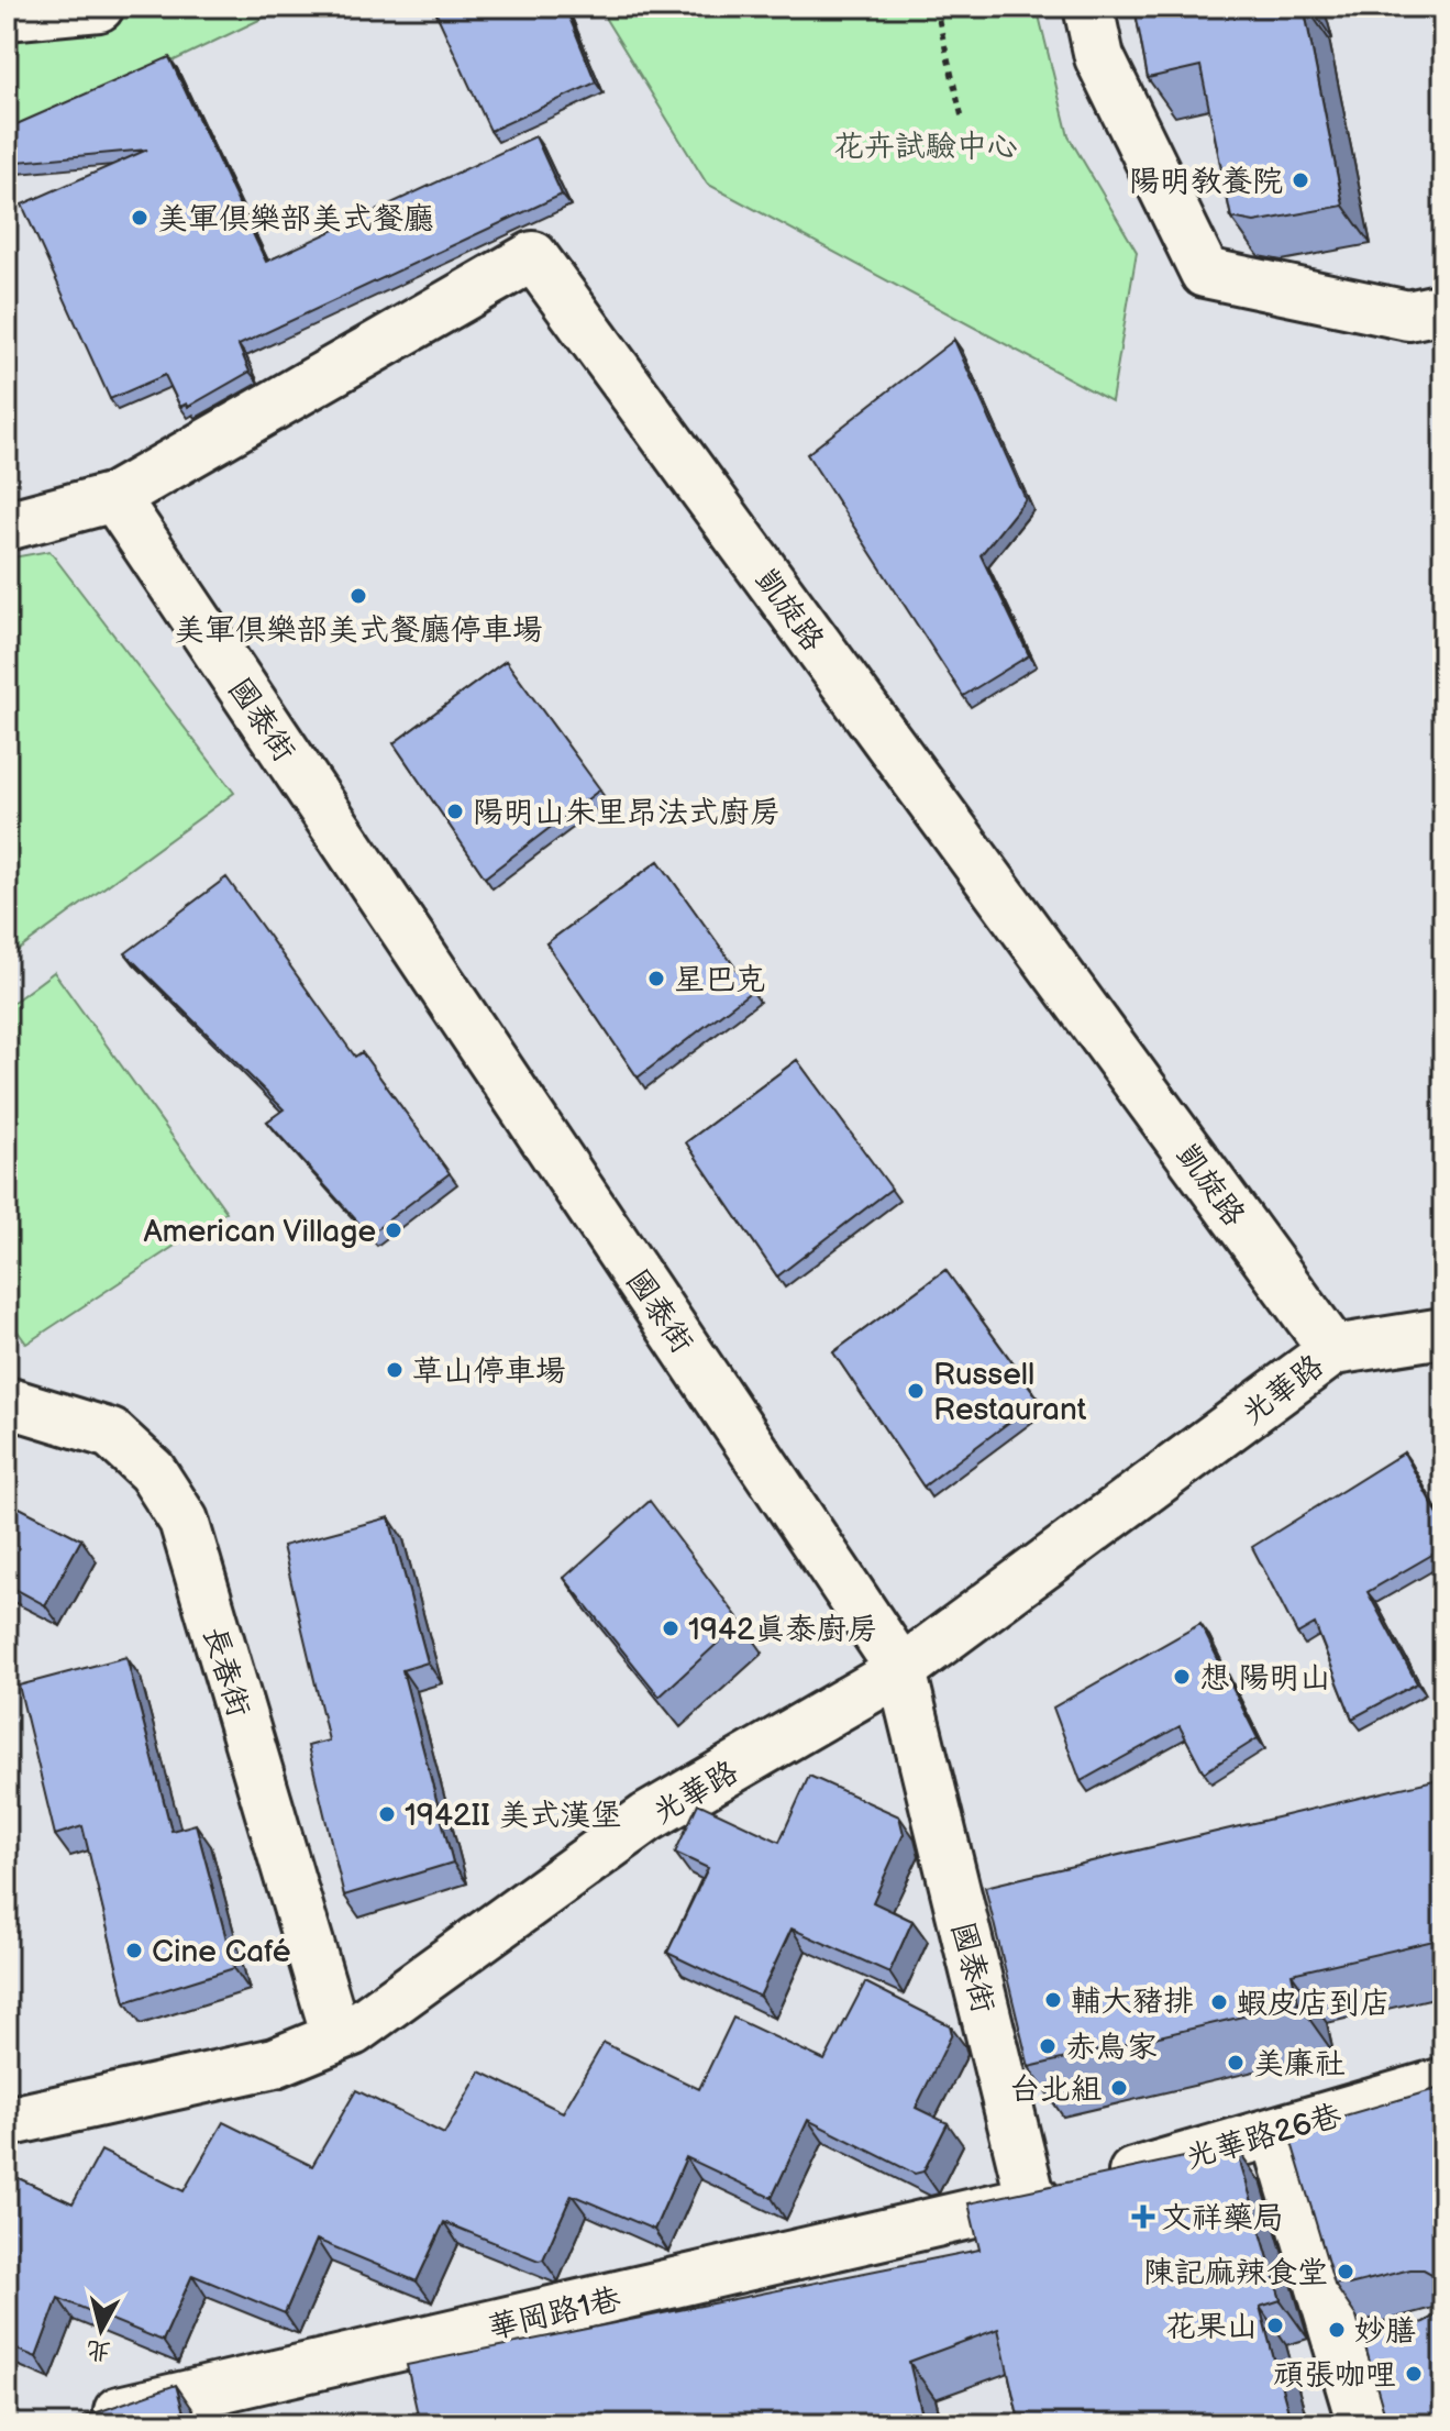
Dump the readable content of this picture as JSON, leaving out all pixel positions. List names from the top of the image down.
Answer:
{
  "streets": {
    "street": [
      "凱旋路",
      "國泰街",
      "光華路",
      "長春街",
      "光華路26巷",
      "華岡路1巷"
    ]
  },
  "crossings": [
    ["凱旋路", "國泰街"],
    ["凱旋路", "光華路"],
    ["國泰街", "光華路"],
    ["國泰街", "光華路26巷"],
    ["國泰街", "華岡路1巷"],
    ["光華路", "長春街"],
    ["光華路26巷", "華岡路1巷"]
  ],
  "parks": ["花卉試驗中心"],
  "places": {
    "other": [
      "陽明教養院",
      "美軍俱樂部美式餐廳",
      "美軍俱樂部美式餐廳停車場",
      "陽明山朱里昂法式廚房",
      "星巴克",
      "American Village",
      "草山停車場",
      "Russell Restaurant",
      "1942真泰廚房",
      "想 陽明山",
      "1942II 美式漢堡",
      "Cine Café",
      "輔大豬排",
      "蝦皮店到店",
      "赤鳥家",
      "美廉社",
      "台北組",
      "陳記麻辣食堂",
      "花果山",
      "妙膳",
      "頑張咖哩"
    ],
    "health": ["文祥藥局"]
  },
  "north": "bottom"
}
